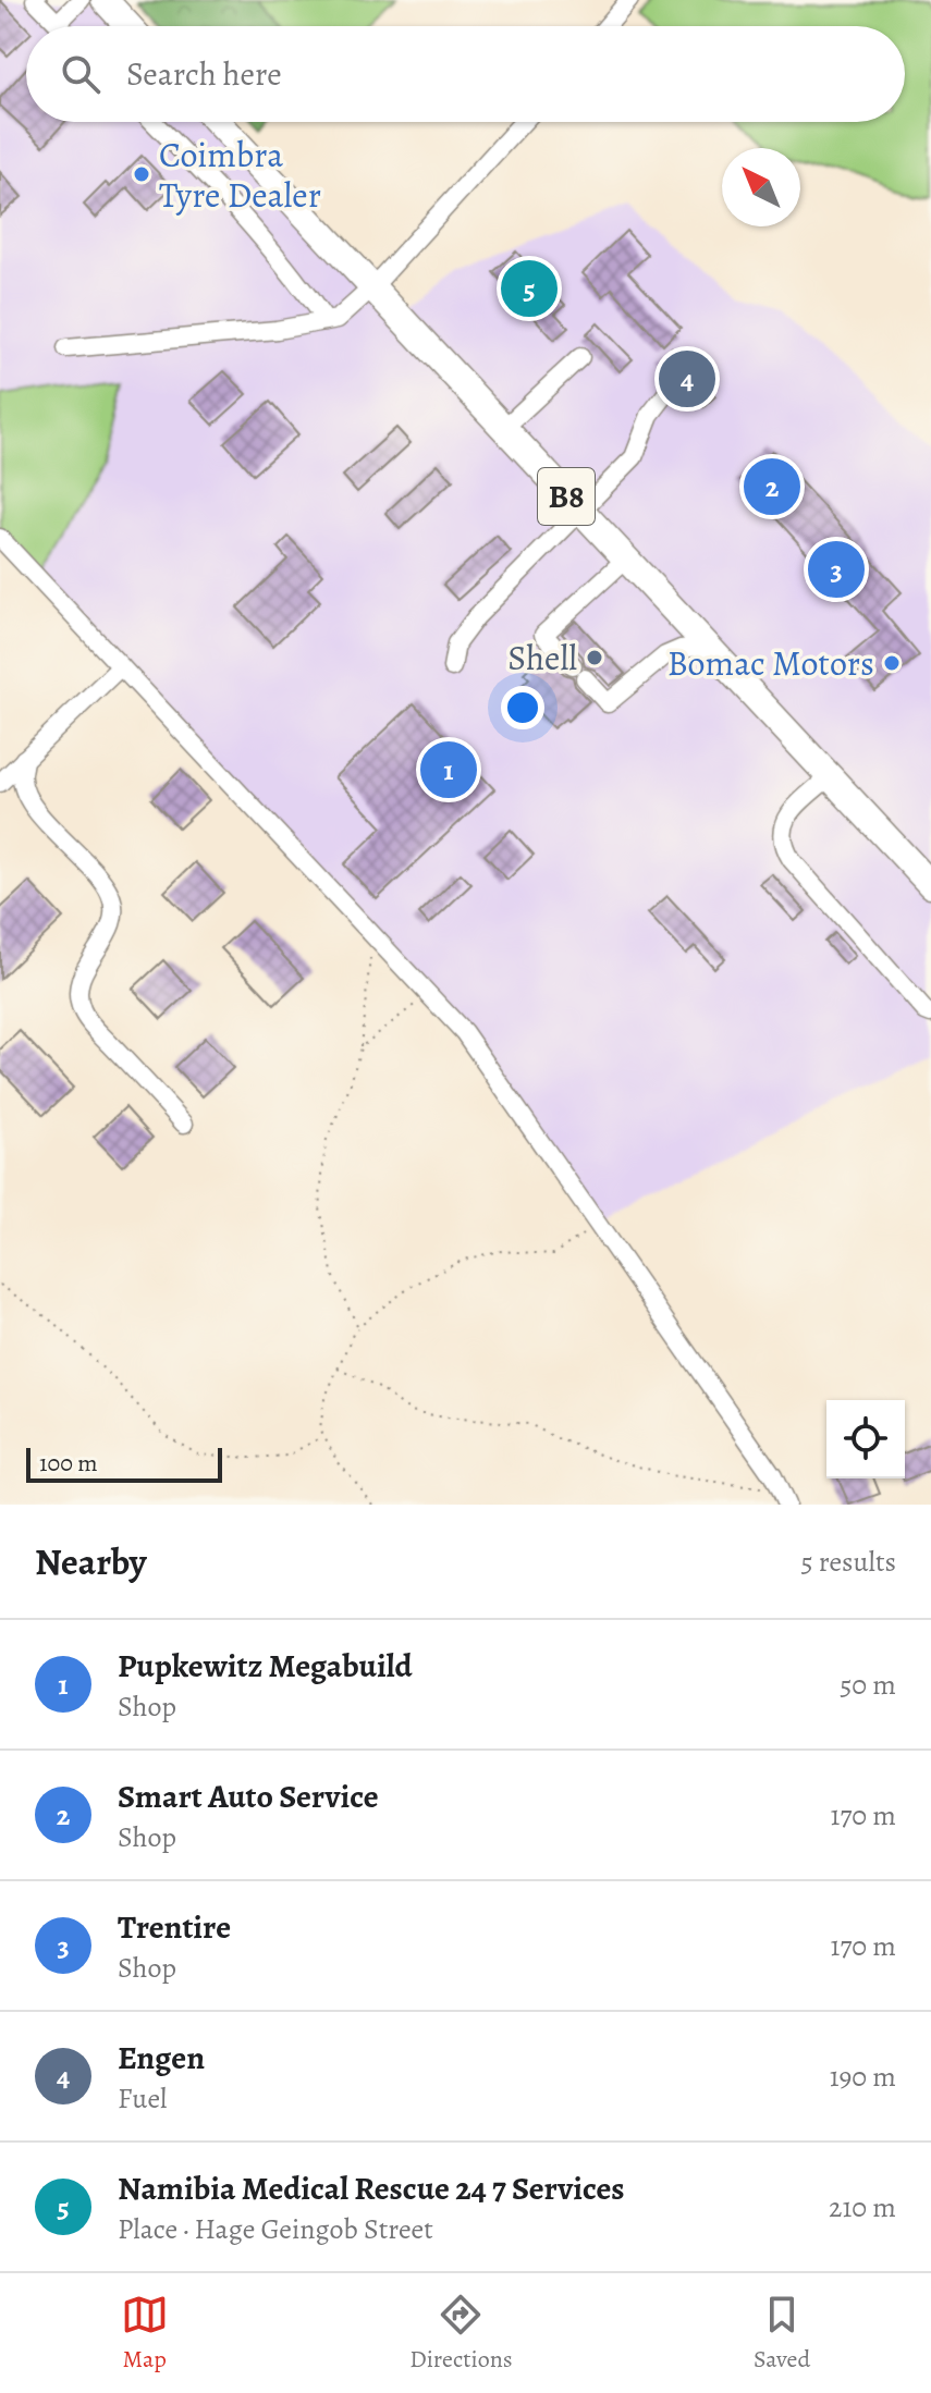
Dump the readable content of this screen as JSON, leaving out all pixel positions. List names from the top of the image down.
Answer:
{
  "streets": {
    "highway": ["B8"]
  },
  "places": ["Coimbra Tyre Dealer", "Shell", "Bomac Motors"],
  "scale_bar": "100 m",
  "north": "top left",
  "page": {
    "search": "Search here",
    "pins": [
      "5",
      "4",
      "2",
      "3",
      "1"
    ],
    "scale": "100 m",
    "heading": ["Nearby", "5 results"],
    "list": [
      {
        "mark": "1",
        "name": "Pupkewitz Megabuild",
        "note": "Shop",
        "value": "50 m"
      },
      {
        "mark": "2",
        "name": "Smart Auto Service",
        "note": "Shop",
        "value": "170 m"
      },
      {
        "mark": "3",
        "name": "Trentire",
        "note": "Shop",
        "value": "170 m"
      },
      {
        "mark": "4",
        "name": "Engen",
        "note": "Fuel",
        "value": "190 m"
      },
      {
        "mark": "5",
        "name": "Namibia Medical Rescue 24 7 Services",
        "note": "Place · Hage Geingob Street",
        "value": "210 m"
      }
    ],
    "nav": ["Map", "Directions", "Saved"]
  }
}
